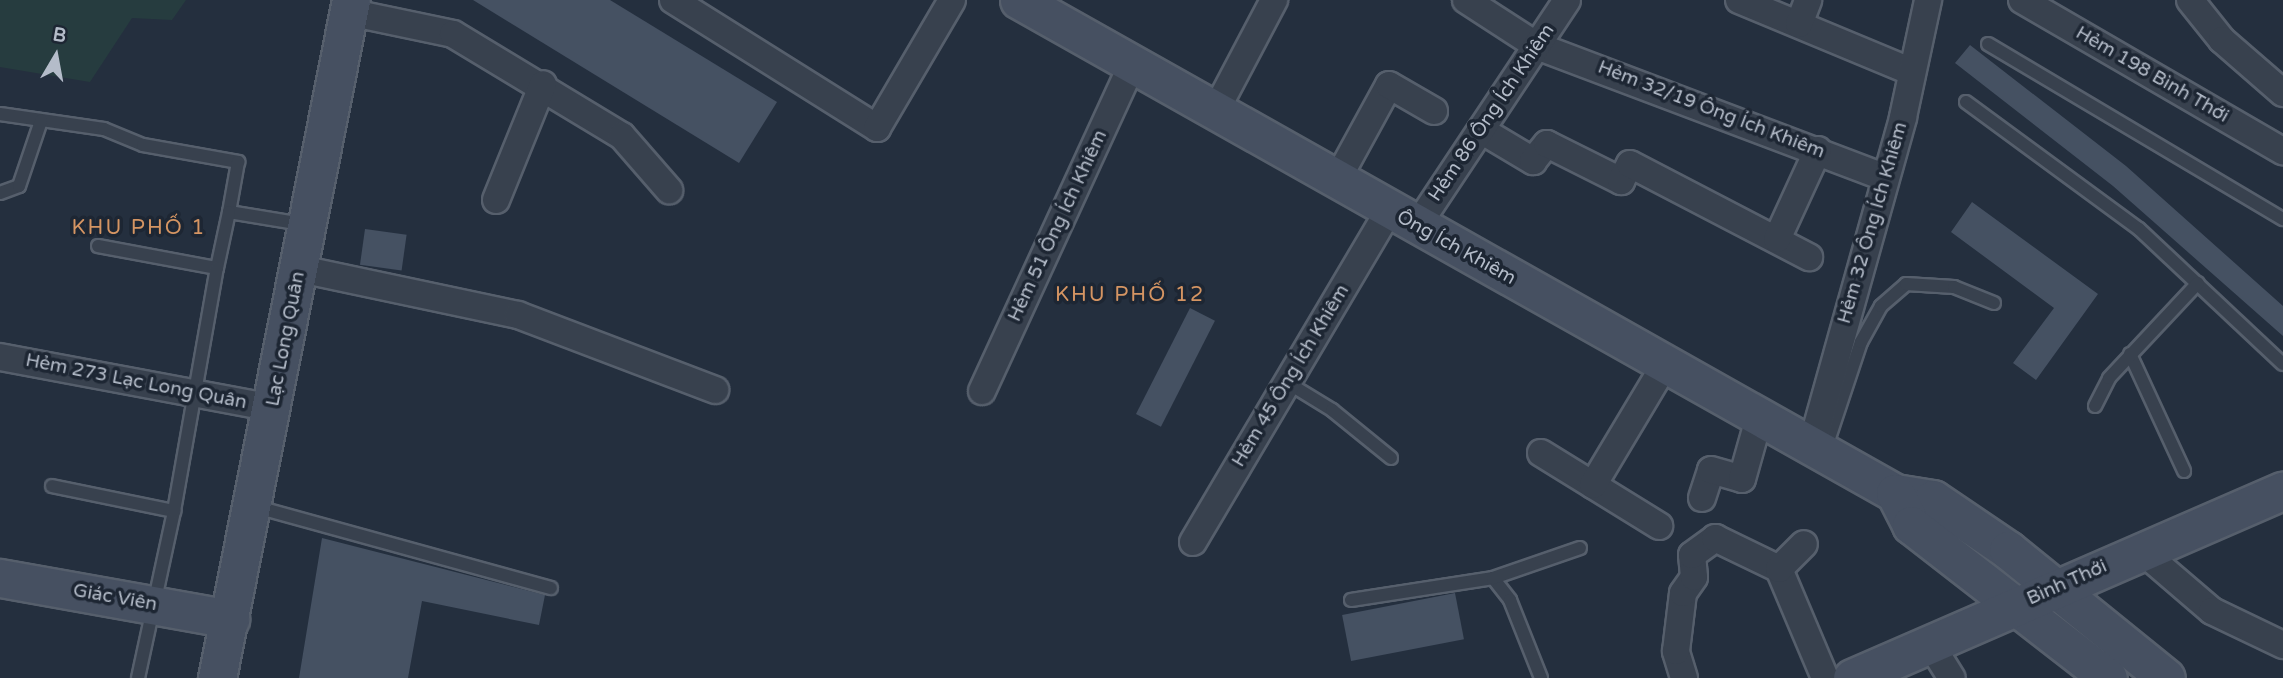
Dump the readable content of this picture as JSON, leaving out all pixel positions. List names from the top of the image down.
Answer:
{
  "streets": {
    "main road": [
      "Ông Ích Khiêm",
      "Lạc Long Quân",
      "Bình Thới",
      "Giác Viên"
    ],
    "street": [
      "Hẻm 198 Bình Thới",
      "Hẻm 32/19 Ông Ích Khiêm",
      "Hẻm 86 Ông Ích Khiêm",
      "Hẻm 32 Ông Ích Khiêm",
      "Hẻm 51 Ông Ích Khiêm",
      "Hẻm 45 Ông Ích Khiêm",
      "Hẻm 273 Lạc Long Quân"
    ]
  },
  "crossings": [
    ["Hẻm 32/19 Ông Ích Khiêm", "Hẻm 86 Ông Ích Khiêm"],
    ["Hẻm 32/19 Ông Ích Khiêm", "Hẻm 32 Ông Ích Khiêm"],
    ["Hẻm 86 Ông Ích Khiêm", "Ông Ích Khiêm"],
    ["Hẻm 86 Ông Ích Khiêm", "Hẻm 45 Ông Ích Khiêm"],
    ["Hẻm 32 Ông Ích Khiêm", "Ông Ích Khiêm"],
    ["Hẻm 51 Ông Ích Khiêm", "Ông Ích Khiêm"],
    ["Ông Ích Khiêm", "Hẻm 45 Ông Ích Khiêm"],
    ["Ông Ích Khiêm", "Bình Thới"],
    ["Lạc Long Quân", "Hẻm 273 Lạc Long Quân"],
    ["Lạc Long Quân", "Giác Viên"]
  ],
  "districts": ["KHU PHỐ 1", "KHU PHỐ 12"],
  "north": "top"
}
